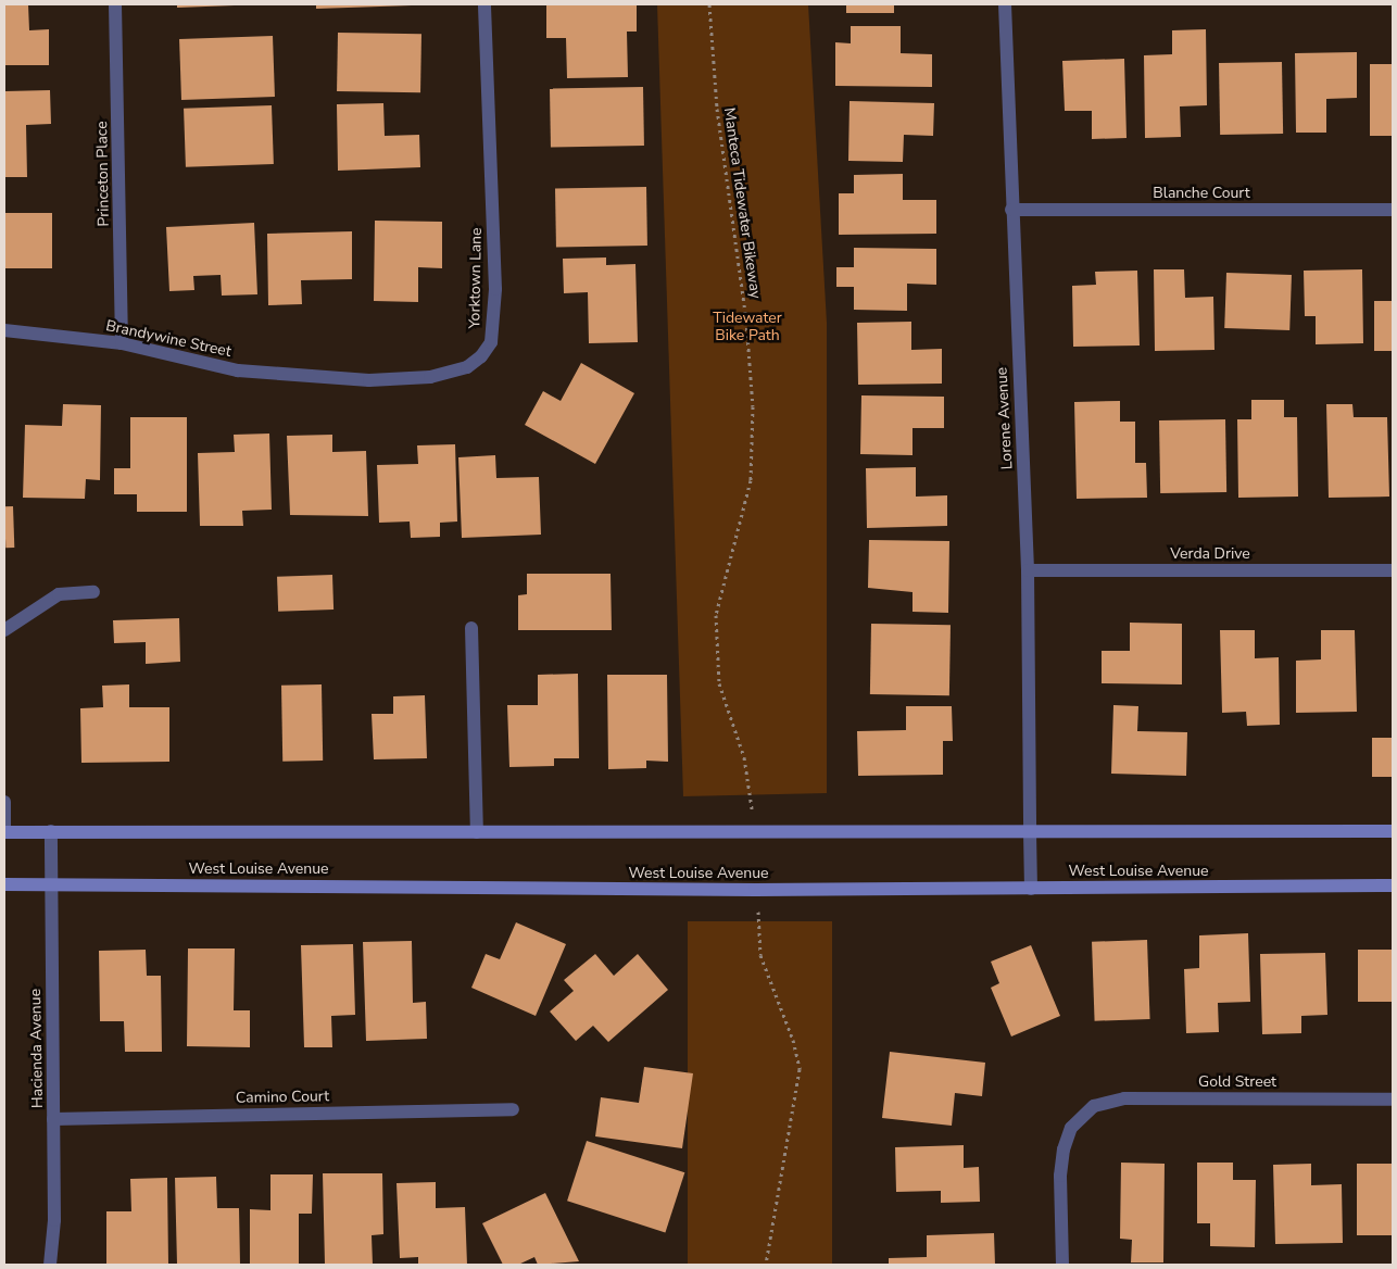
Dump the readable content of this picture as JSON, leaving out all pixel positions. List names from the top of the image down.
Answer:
{
  "streets": {
    "main road": ["West Louise Avenue"],
    "street": [
      "Princeton Place",
      "Blanche Court",
      "Yorktown Lane",
      "Brandywine Street",
      "Lorene Avenue",
      "Verda Drive",
      "Hacienda Avenue",
      "Gold Street",
      "Camino Court"
    ],
    "path": ["Manteca Tidewater Bikeway"]
  },
  "crossings": [
    ["Princeton Place", "Brandywine Street"],
    ["Blanche Court", "Lorene Avenue"],
    ["Yorktown Lane", "Brandywine Street"],
    ["Lorene Avenue", "Verda Drive"],
    ["Lorene Avenue", "West Louise Avenue"],
    ["West Louise Avenue", "Hacienda Avenue"],
    ["Hacienda Avenue", "Camino Court"]
  ],
  "parks": ["Tidewater Bike Path"]
}
